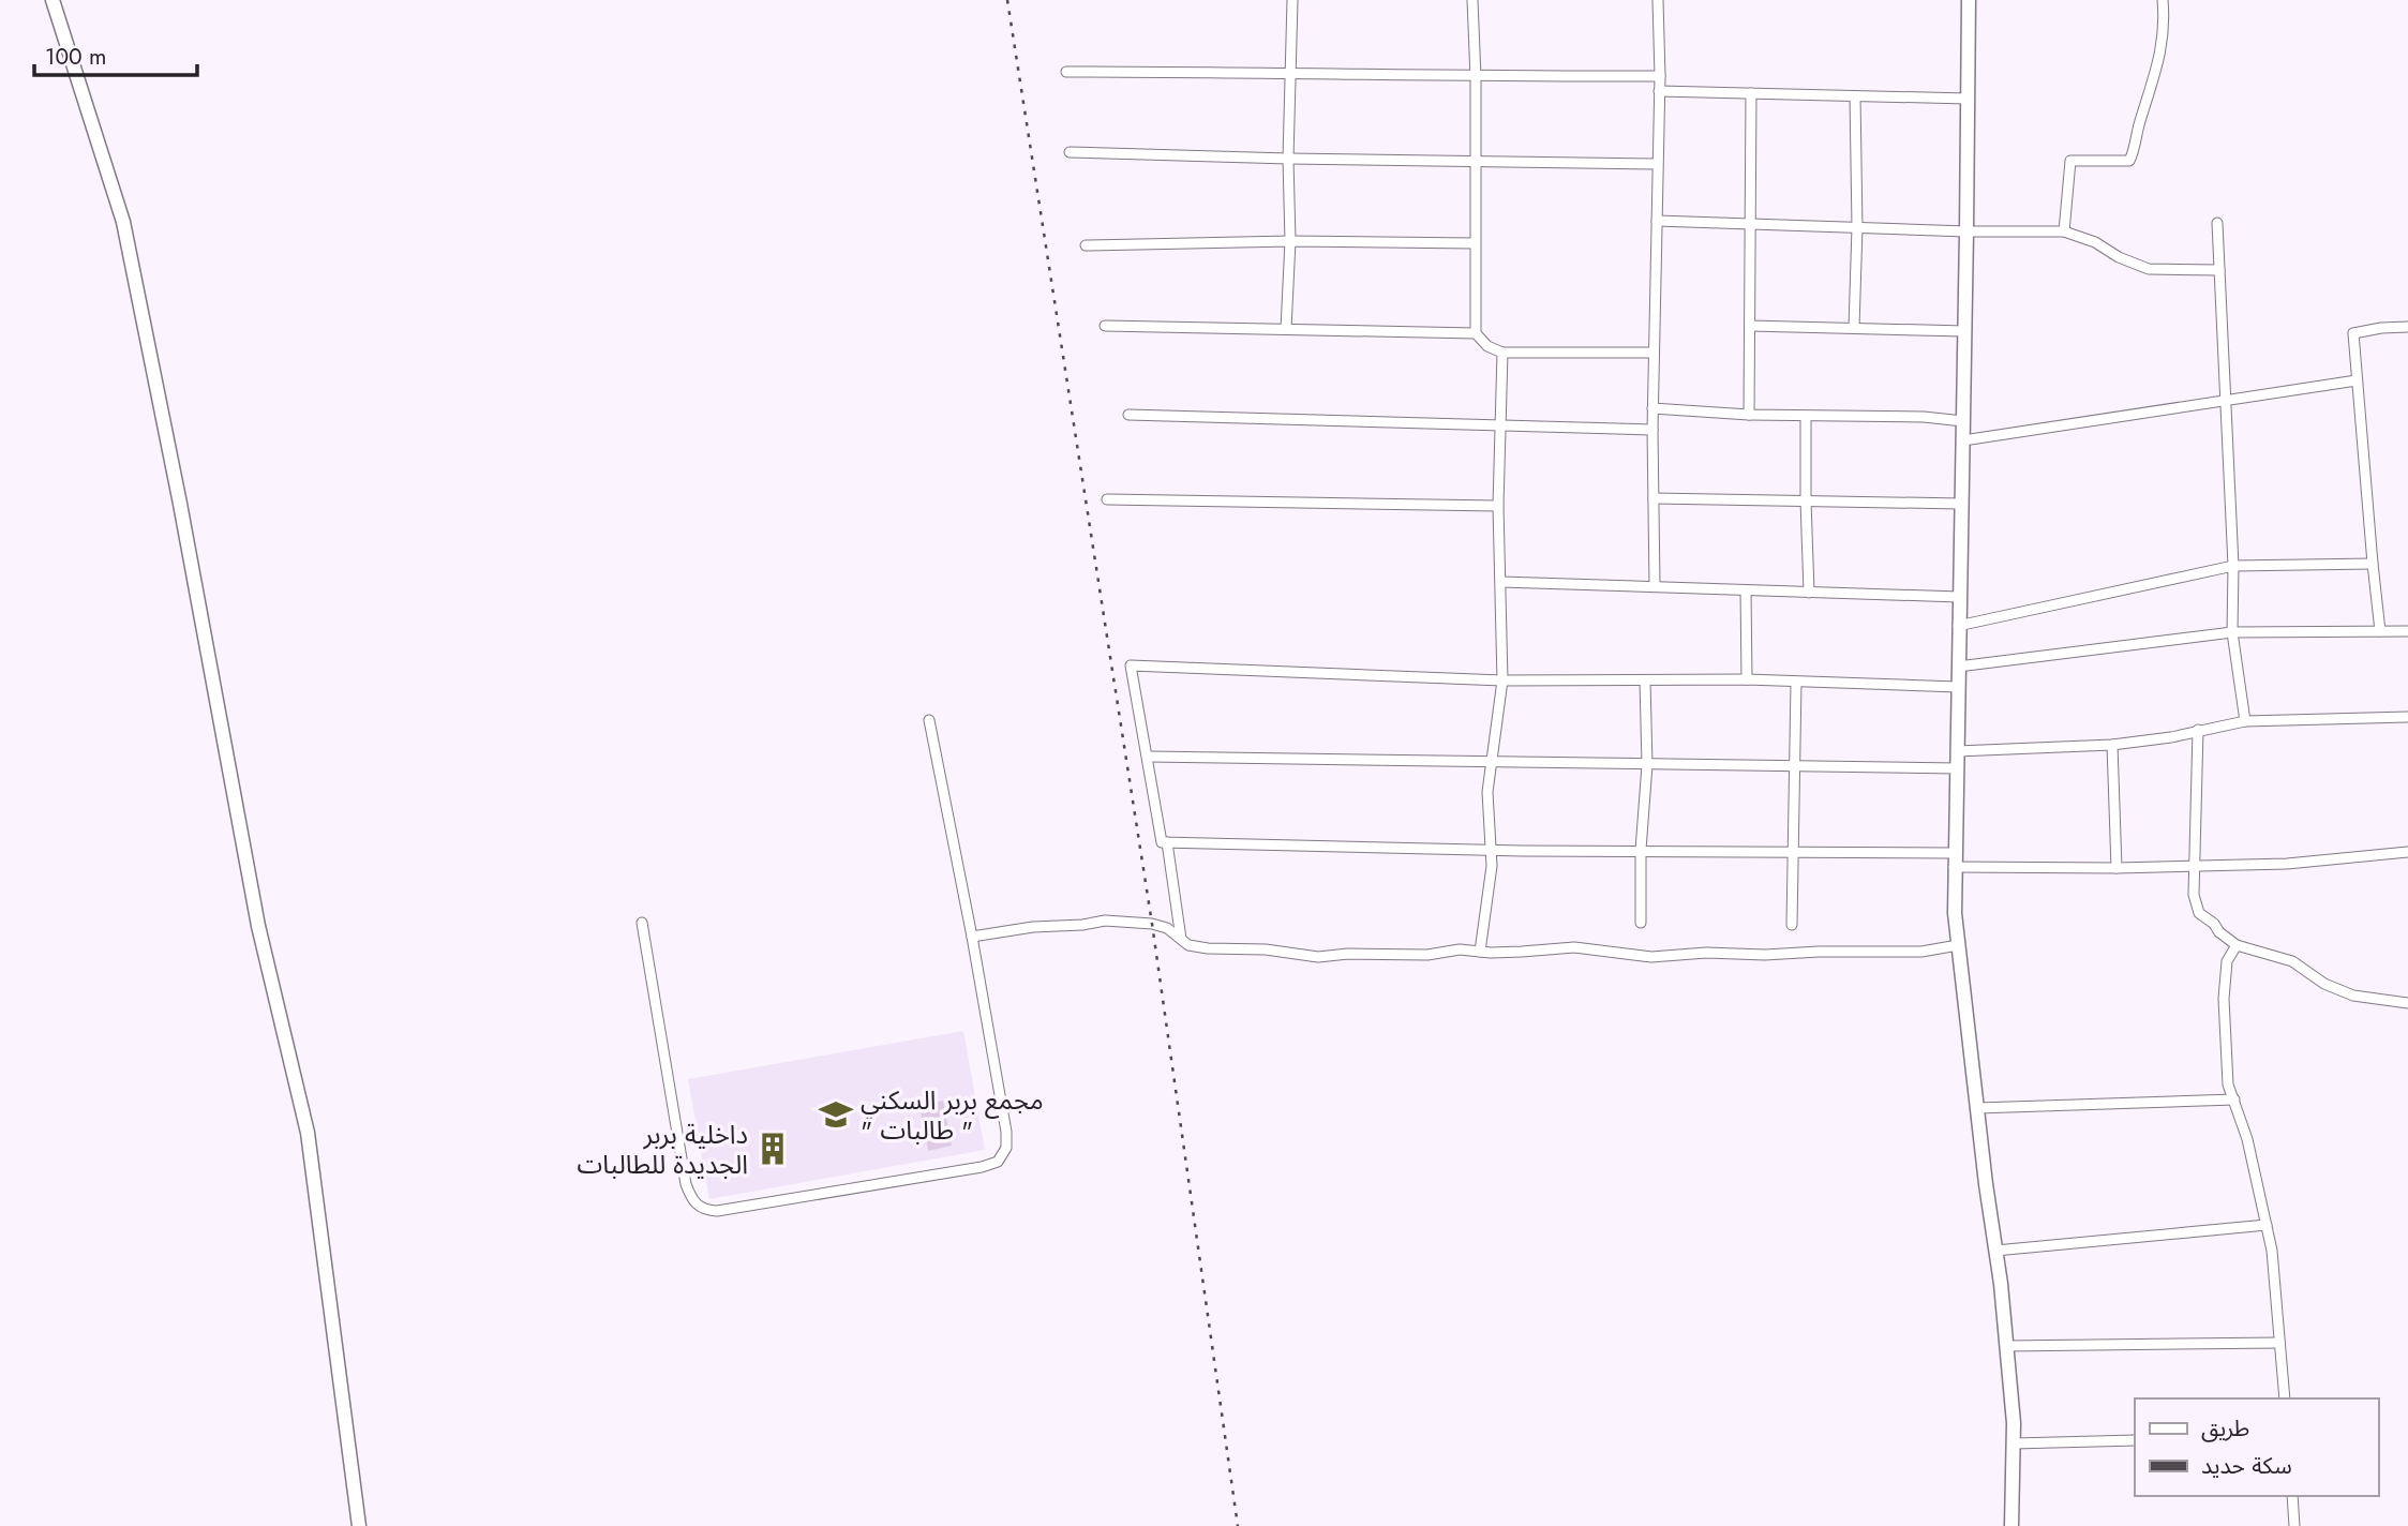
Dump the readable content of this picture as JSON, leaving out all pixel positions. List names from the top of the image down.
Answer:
{
  "places": {
    "school or university": ["مجمع بربر السكني \" طالبات \""],
    "building": ["داخلية بربر الجديدة للطالبات"]
  },
  "legend": ["طريق", "سكة حديد"],
  "scale_bar": "100 m"
}
